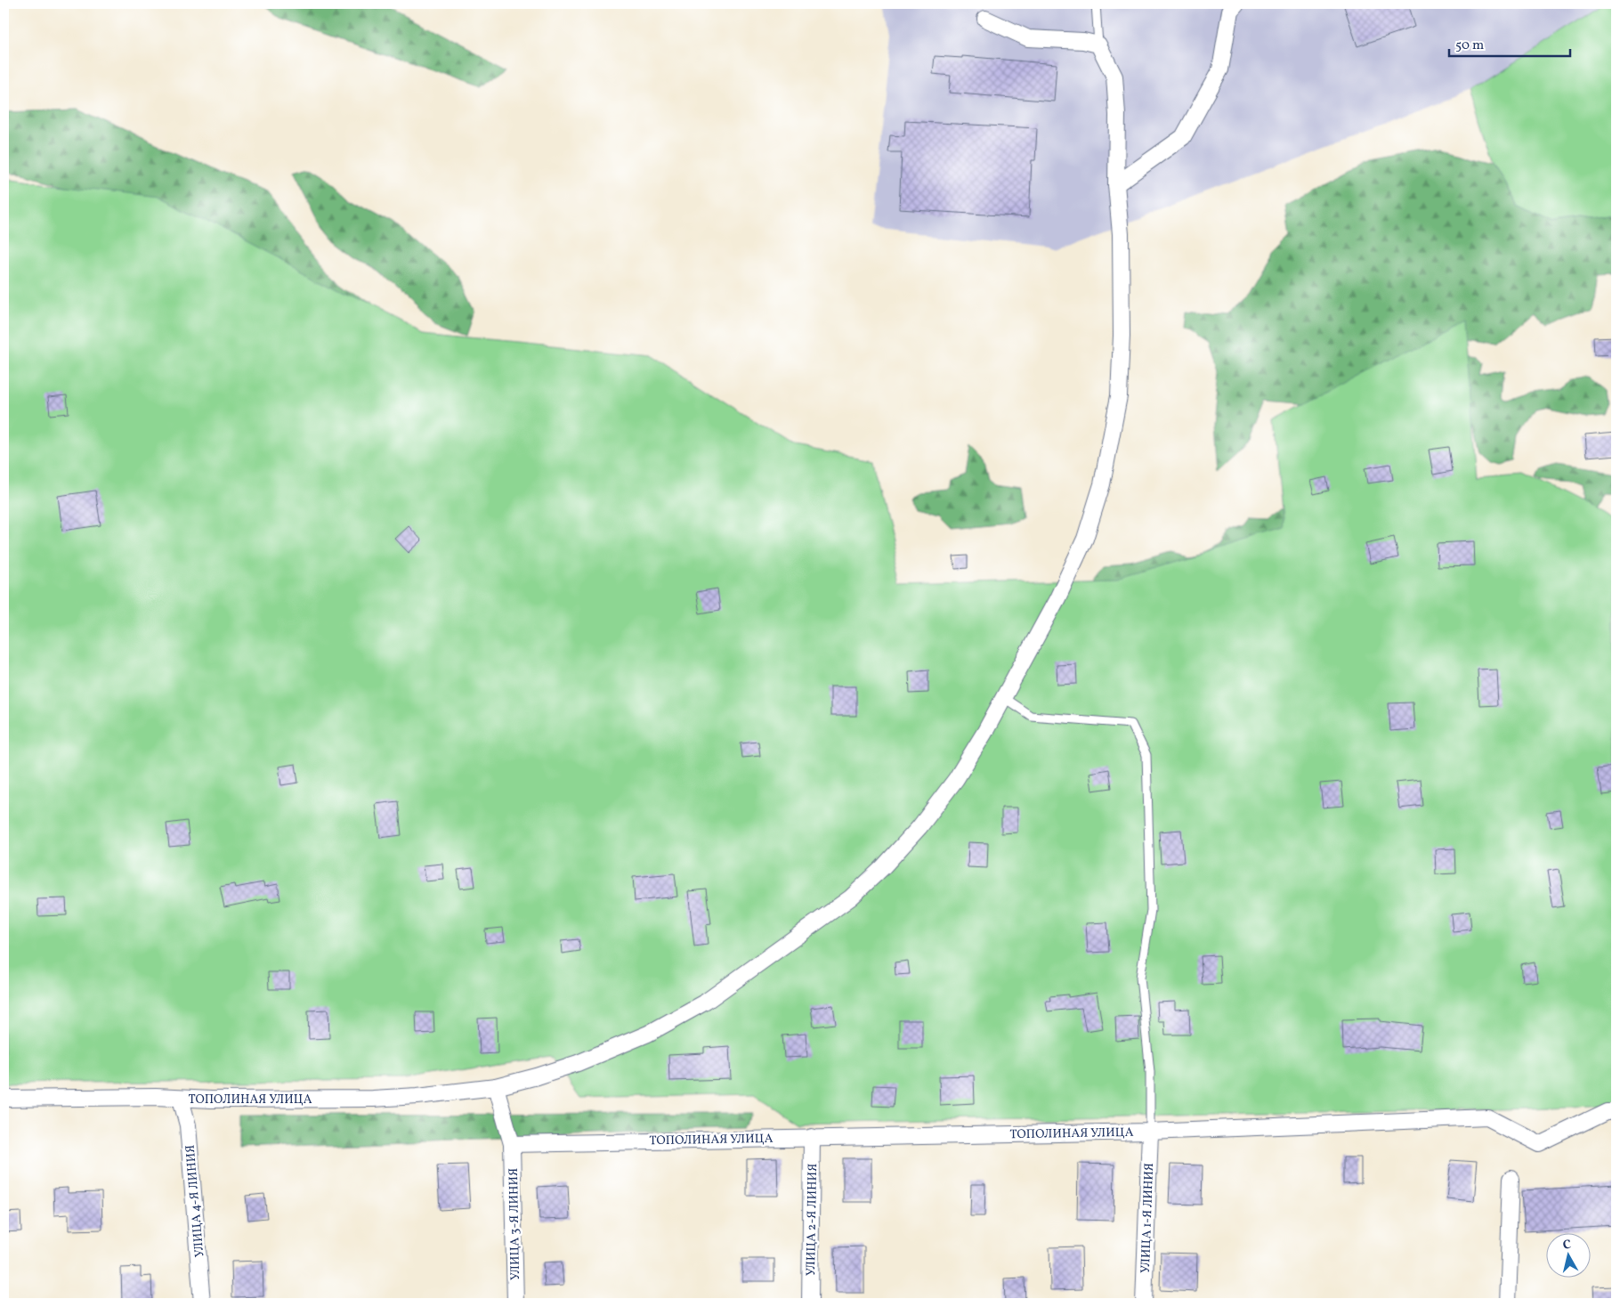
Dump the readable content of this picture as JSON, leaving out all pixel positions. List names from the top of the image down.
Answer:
{
  "streets": {
    "street": [
      "ТОПОЛИНАЯ УЛИЦА",
      "УЛИЦА 4-Я ЛИНИЯ",
      "УЛИЦА 1-Я ЛИНИЯ",
      "УЛИЦА 2-Я ЛИНИЯ",
      "УЛИЦА 3-Я ЛИНИЯ"
    ]
  },
  "crossings": [
    ["ТОПОЛИНАЯ УЛИЦА", "УЛИЦА 4-Я ЛИНИЯ"],
    ["ТОПОЛИНАЯ УЛИЦА", "УЛИЦА 1-Я ЛИНИЯ"],
    ["ТОПОЛИНАЯ УЛИЦА", "УЛИЦА 2-Я ЛИНИЯ"],
    ["ТОПОЛИНАЯ УЛИЦА", "УЛИЦА 3-Я ЛИНИЯ"]
  ],
  "scale_bar": "50 m",
  "north": "top"
}
